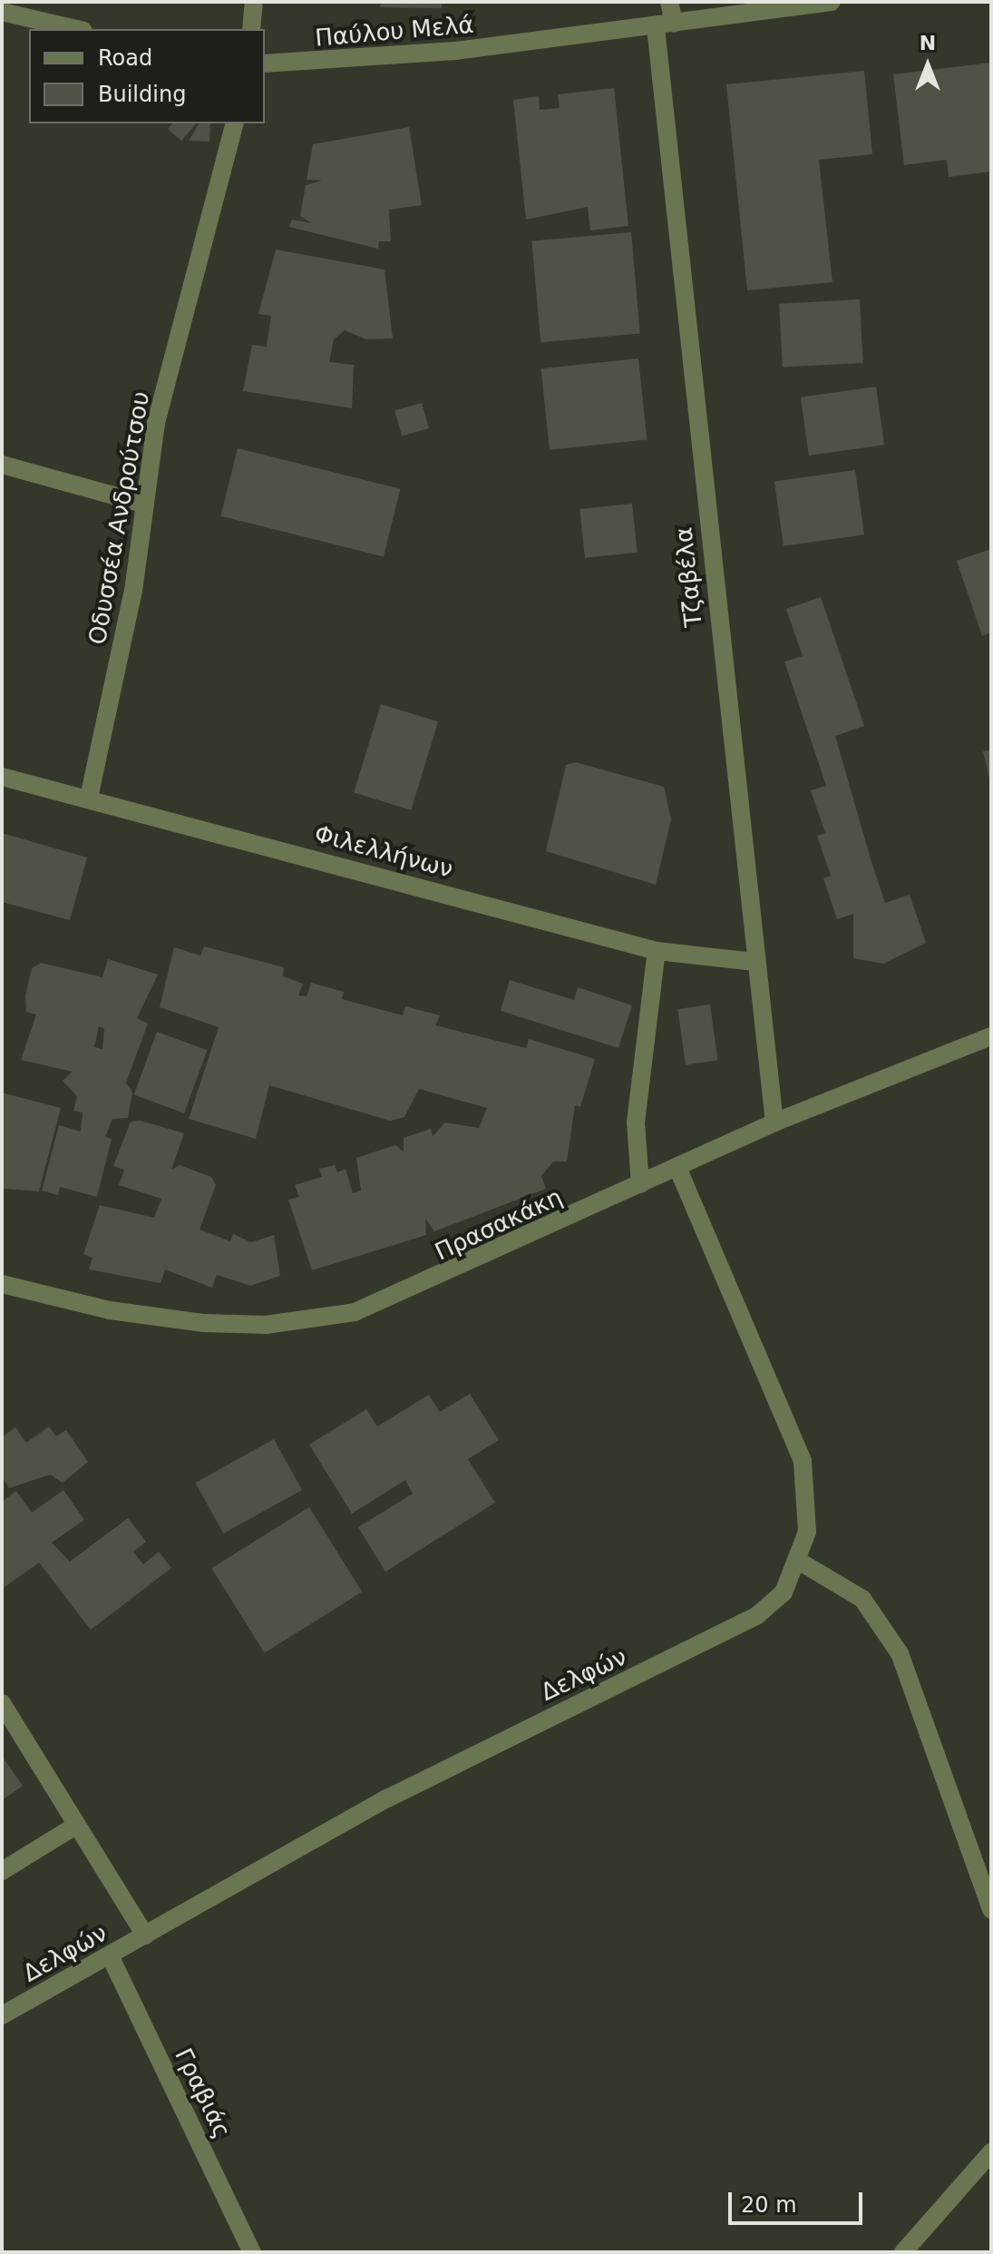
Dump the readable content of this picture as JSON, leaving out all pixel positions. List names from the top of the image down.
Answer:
{
  "streets": {
    "street": [
      "Παύλου Μελά",
      "Οδυσσέα Ανδρούτσου",
      "Τζαβέλα",
      "Φιλελλήνων",
      "Πρασακάκη",
      "Δελφών",
      "Γραβιάς"
    ]
  },
  "crossings": [
    ["Παύλου Μελά", "Τζαβέλα"],
    ["Οδυσσέα Ανδρούτσου", "Φιλελλήνων"],
    ["Τζαβέλα", "Φιλελλήνων"],
    ["Τζαβέλα", "Πρασακάκη"],
    ["Πρασακάκη", "Δελφών"],
    ["Δελφών", "Γραβιάς"]
  ],
  "legend": ["Road", "Building"],
  "scale_bar": "20 m",
  "north": "top"
}
